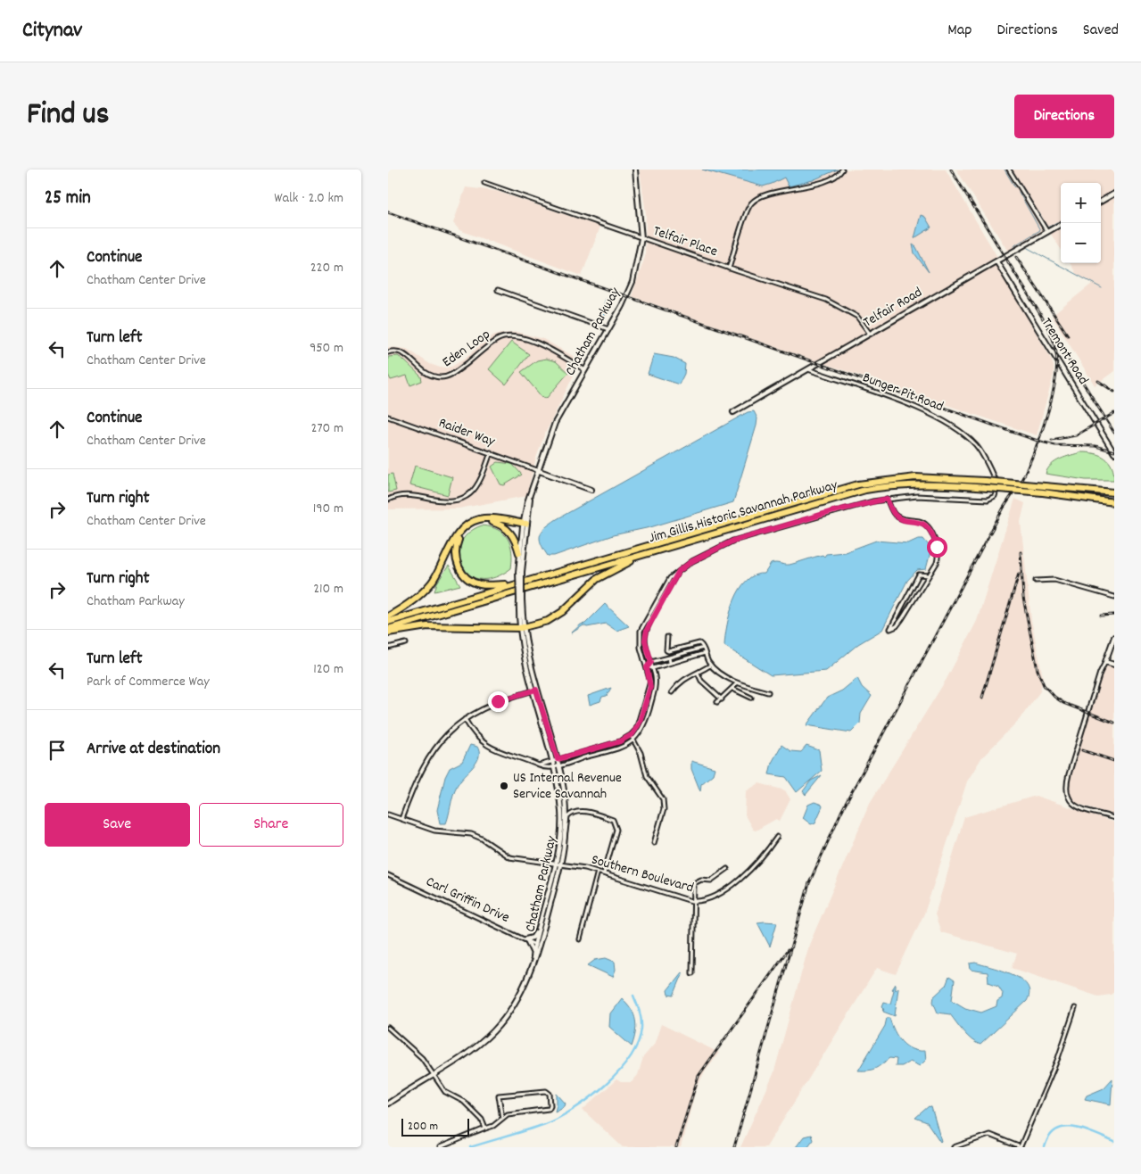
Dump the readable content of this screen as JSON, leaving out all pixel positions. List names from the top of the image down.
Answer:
{
  "streets": {
    "highway": ["Jim Gillis Historic Savannah Parkway"],
    "main road": ["Telfair Road", "Chatham Parkway", "Tremont Road"],
    "street": [
      "Telfair Place",
      "Eden Loop",
      "Bunger Pit Road",
      "Raider Way",
      "Southern Boulevard",
      "Carl Griffin Drive"
    ]
  },
  "crossings": [
    ["Telfair Place", "Telfair Road"],
    ["Telfair Place", "Chatham Parkway"],
    ["Telfair Road", "Tremont Road"],
    ["Telfair Road", "Bunger Pit Road"],
    ["Chatham Parkway", "Eden Loop"],
    ["Chatham Parkway", "Raider Way"],
    ["Chatham Parkway", "Southern Boulevard"],
    ["Chatham Parkway", "Carl Griffin Drive"]
  ],
  "places": ["US Internal Revenue Service Savannah"],
  "scale_bar": "200 m",
  "page": {
    "header": "Citynav",
    "nav": ["Map", "Directions", "Saved"],
    "title": "Find us",
    "buttons": [
      "Directions",
      ["Save", "Share"]
    ],
    "heading": ["25 min", "Walk · 2.0 km"],
    "map_buttons": ["+", "−"],
    "list": [
      ["Continue", "Chatham Center Drive", "220 m"],
      ["Turn left", "Chatham Center Drive", "950 m"],
      ["Continue", "Chatham Center Drive", "270 m"],
      ["Turn right", "Chatham Center Drive", "190 m"],
      ["Turn right", "Chatham Parkway", "210 m"],
      ["Turn left", "Park of Commerce Way", "120 m"],
      "Arrive at destination"
    ],
    "scale": "200 m"
  }
}
